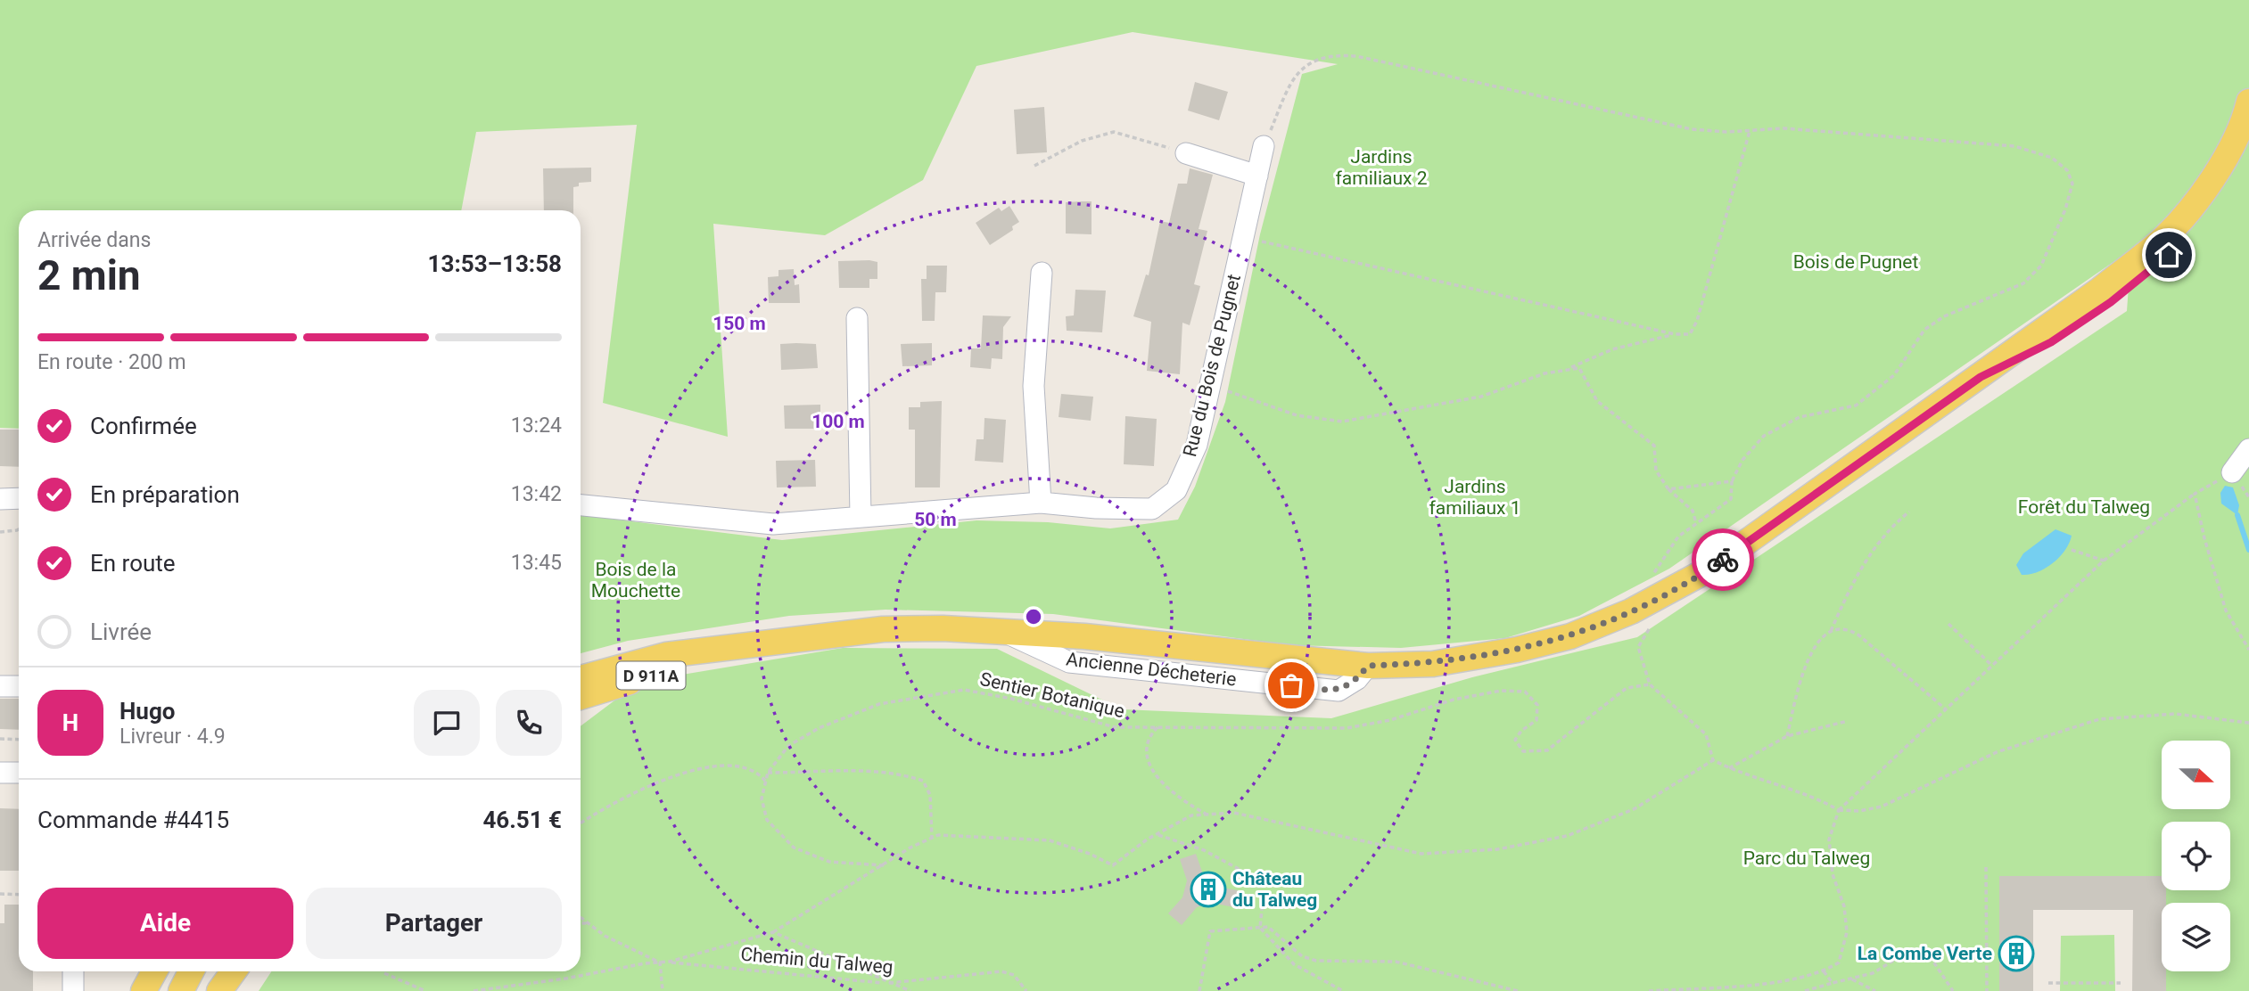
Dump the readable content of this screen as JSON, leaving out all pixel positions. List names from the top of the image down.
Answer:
{
  "streets": {
    "main road": ["D 911A"],
    "street": ["Rue du Bois de Pugnet"],
    "path": ["Sentier Botanique", "Chemin du Talweg"]
  },
  "parks": [
    "Jardins familiaux 2",
    "Bois de Pugnet",
    "Jardins familiaux 1",
    "Forêt du Talweg",
    "Bois de la Mouchette",
    "Parc du Talweg"
  ],
  "places": {
    "building": ["Château du Talweg", "La Combe Verte"]
  },
  "north": "right",
  "page": {
    "heading": ["2 min", "Arrivée dans", "13:53–13:58"],
    "panel": [
      "Hugo",
      "Livreur · 4.9",
      "Commande #4415",
      "46.51 €"
    ],
    "bar": "En route · 200 m",
    "list": [
      ["Confirmée", "13:24"],
      ["En préparation", "13:42"],
      ["En route", "13:45"],
      "Livrée"
    ],
    "round": "H",
    "buttons": ["Aide", "Partager"]
  },
  "rings": ["150 m", "100 m", "50 m"]
}
